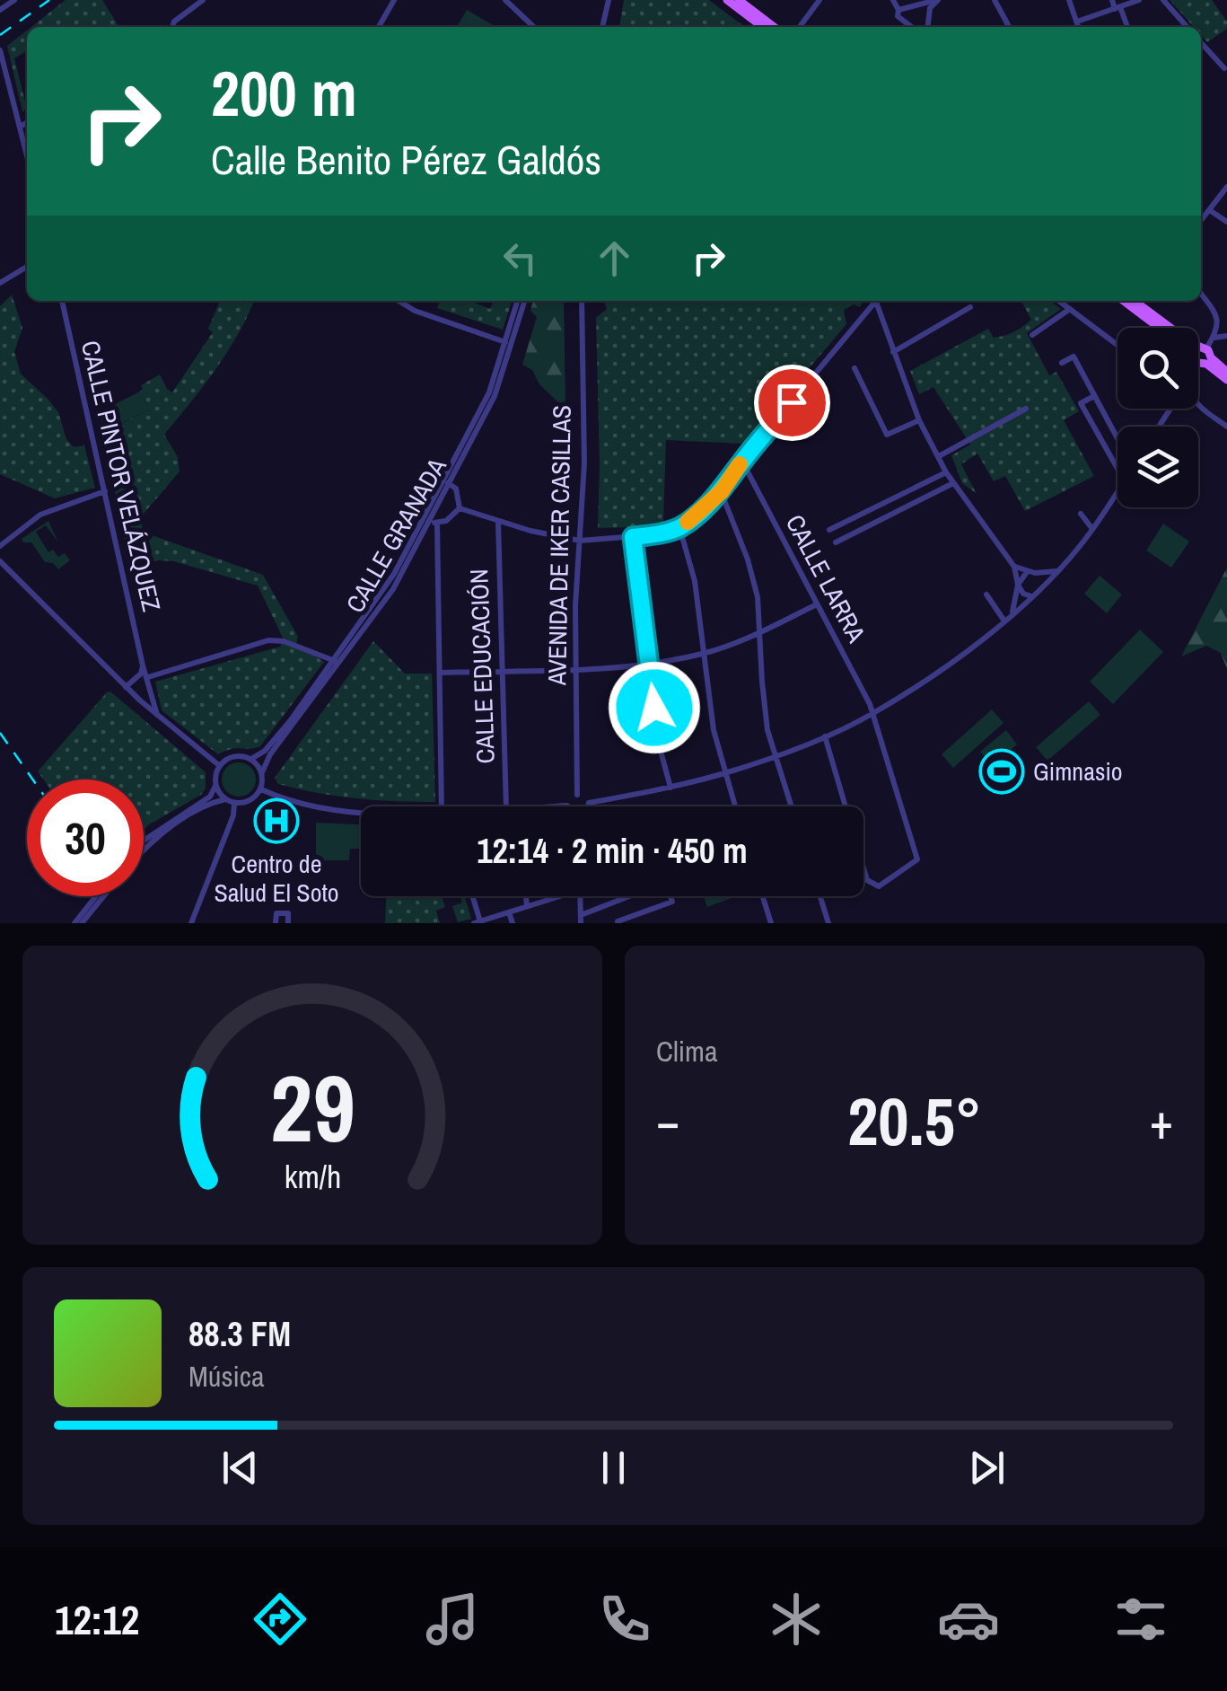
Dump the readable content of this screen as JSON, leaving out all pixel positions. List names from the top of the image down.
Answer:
{
  "streets": {
    "street": [
      "CALLE PINTOR VELÁZQUEZ",
      "CALLE GRANADA",
      "AVENIDA DE IKER CASILLAS",
      "CALLE LARRA",
      "CALLE EDUCACIÓN"
    ]
  },
  "places": {
    "sports": ["Gimnasio"],
    "hospital": ["Centro de Salud El Soto"]
  },
  "page": {
    "turn": ["200 m", "Calle Benito Pérez Galdós"],
    "limit": "30",
    "trip": "12:14 · 2 min · 450 m",
    "tile": "Clima",
    "heat": ["−", "20.5°", "+"],
    "song": ["88.3 FM", "Música"],
    "tabs": "12:12",
    "gauge": ["29", "km/h"]
  }
}
